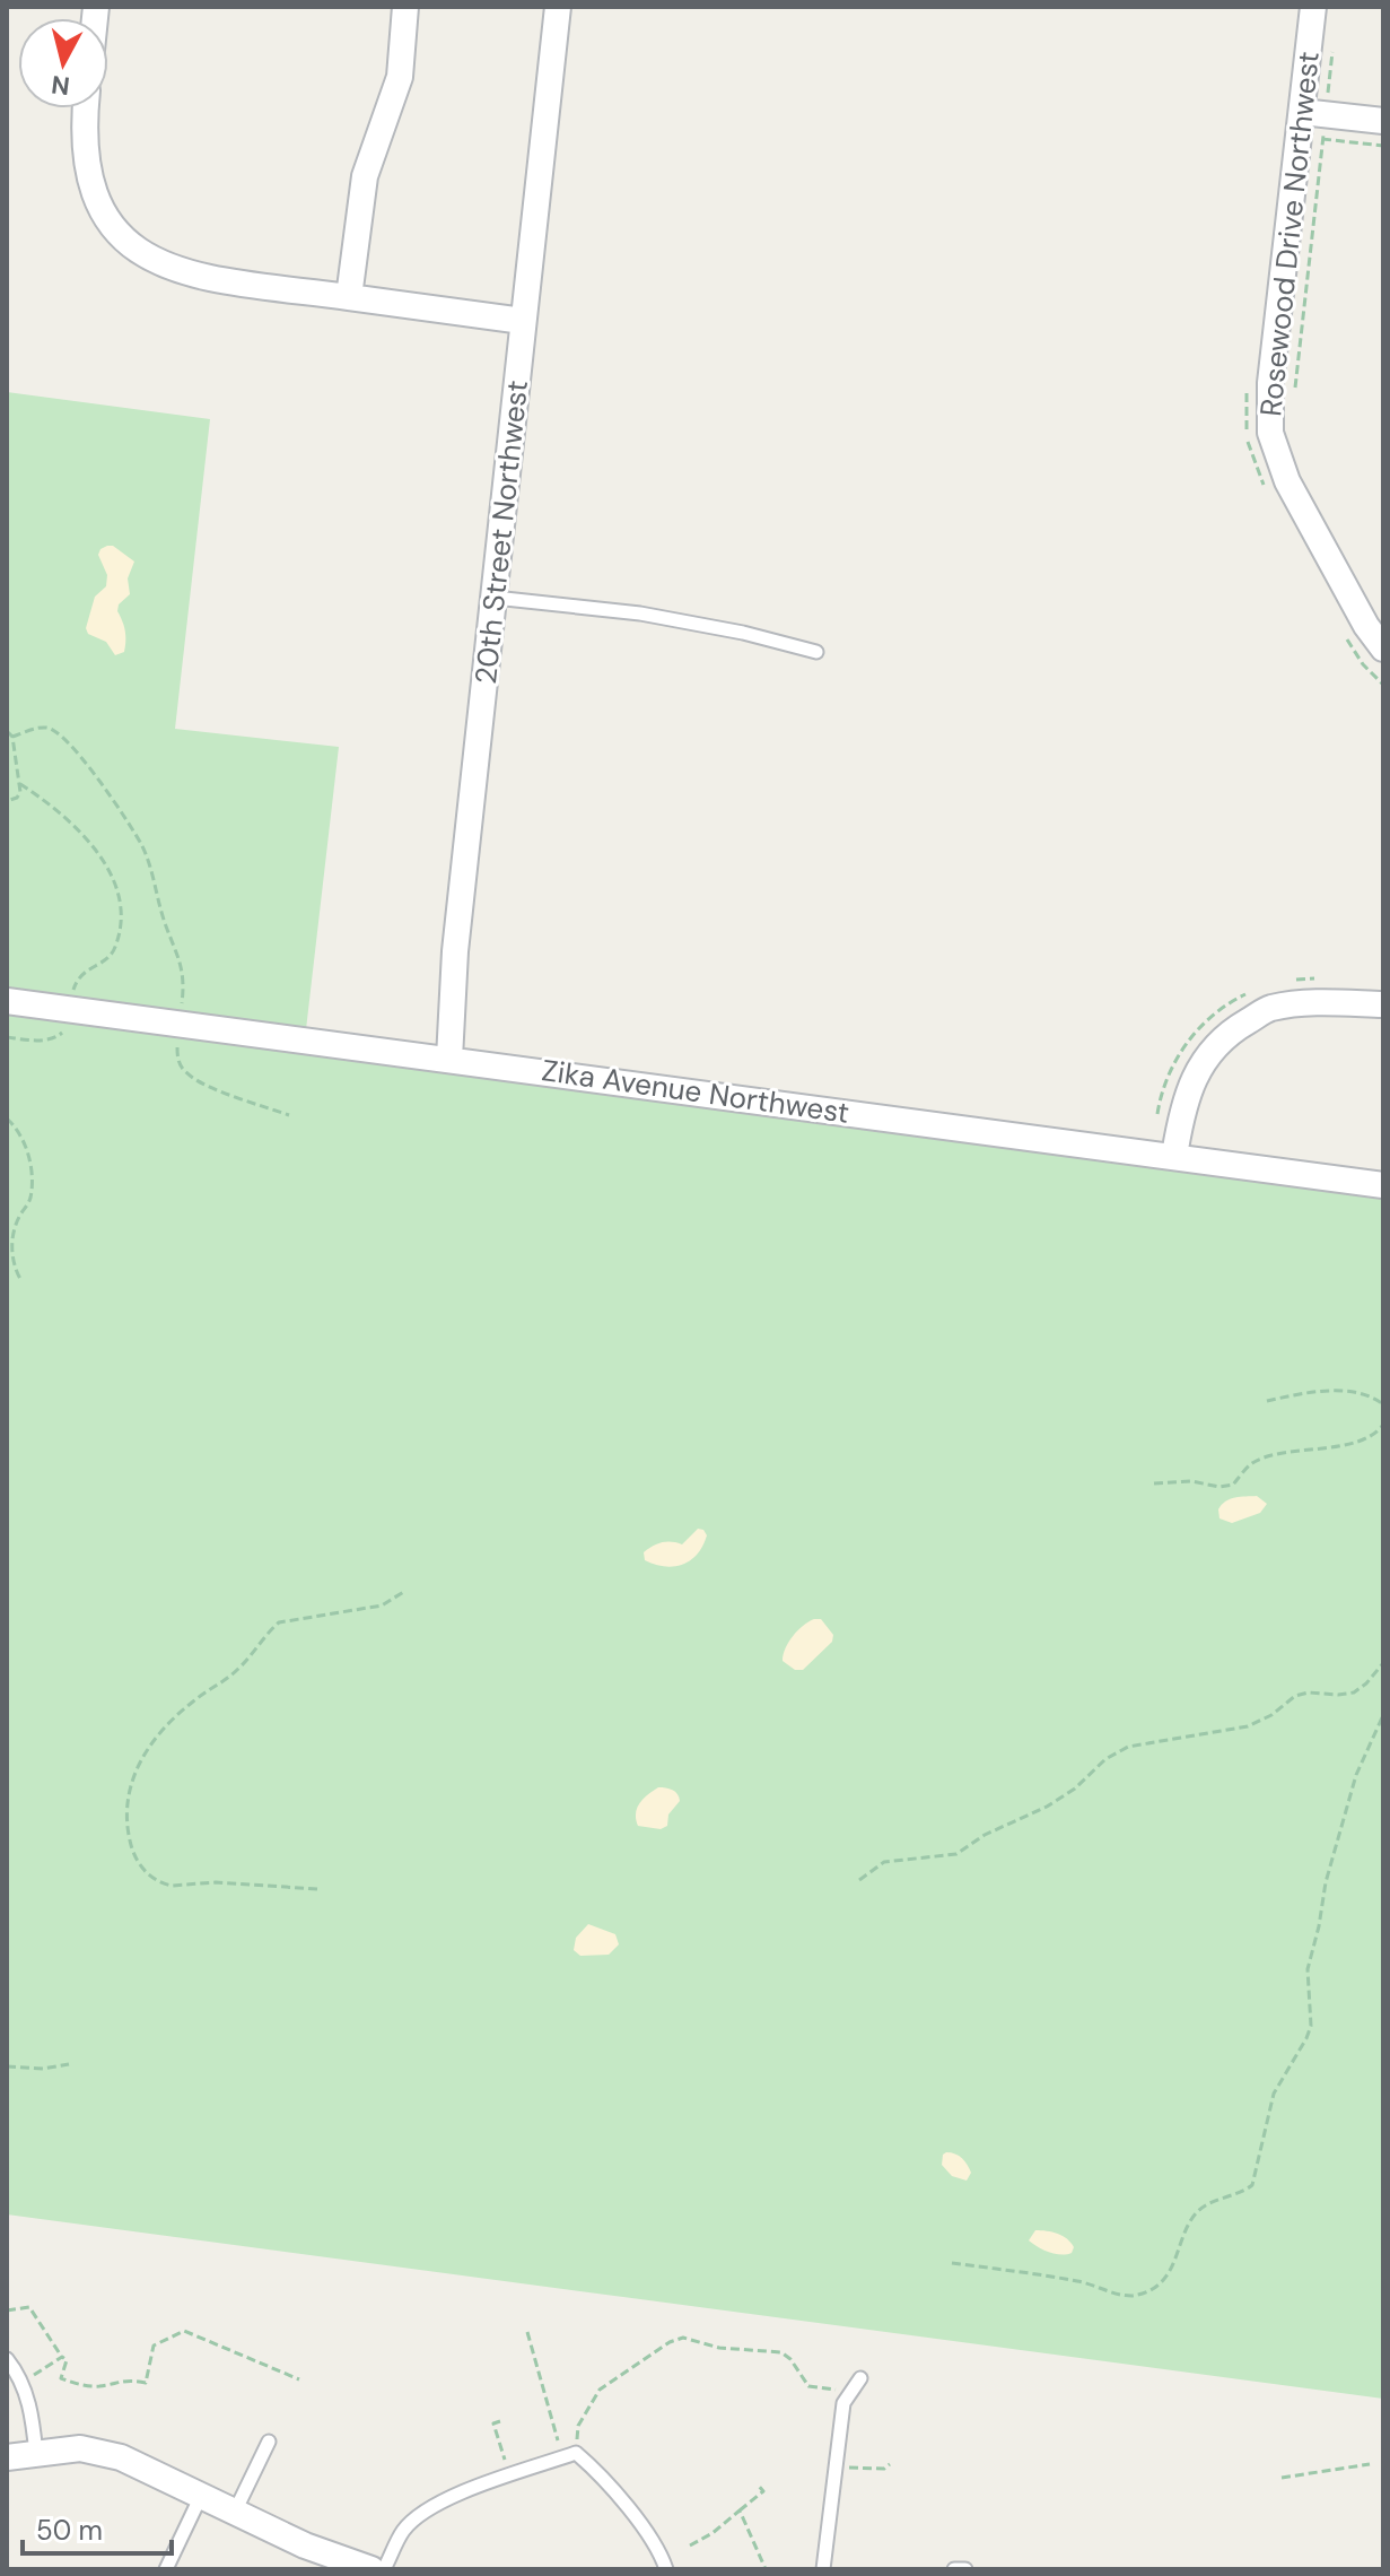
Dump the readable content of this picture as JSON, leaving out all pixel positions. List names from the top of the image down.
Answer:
{
  "streets": {
    "street": ["Rosewood Drive Northwest", "20th Street Northwest", "Zika Avenue Northwest"]
  },
  "crossings": [
    ["20th Street Northwest", "Zika Avenue Northwest"]
  ],
  "scale_bar": "50 m",
  "north": "bottom"
}
